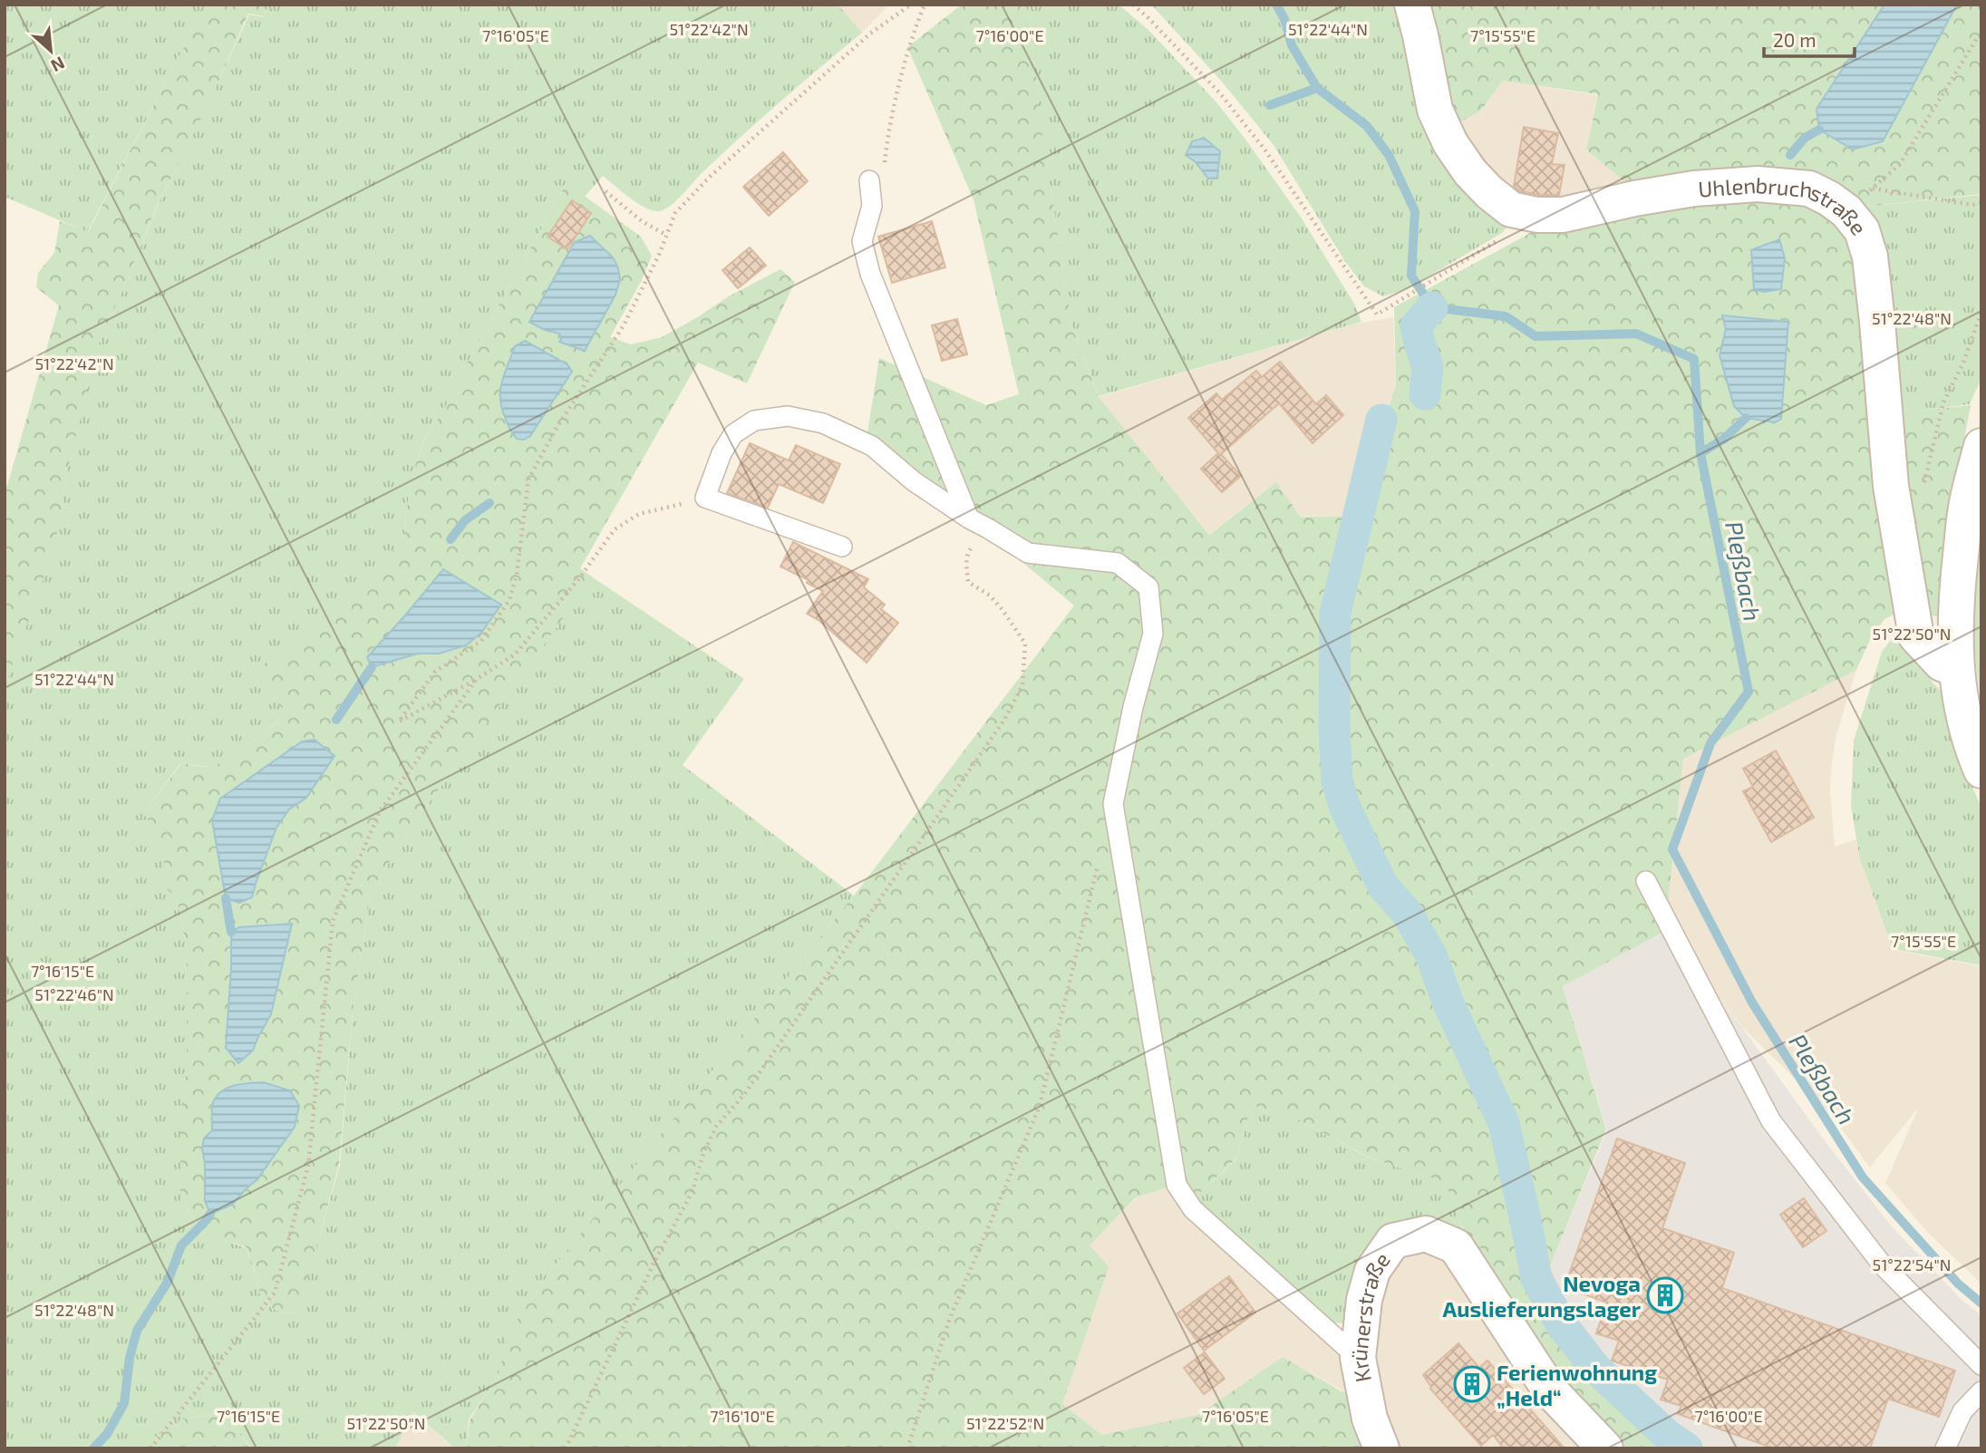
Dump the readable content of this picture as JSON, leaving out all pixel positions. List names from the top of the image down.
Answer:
{
  "streets": {
    "street": ["Uhlenbruchstraße", "Krünerstraße"]
  },
  "water": ["Pleßbach"],
  "places": {
    "building": ["Nevoga Auslieferungslager", "Ferienwohnung „Held“"]
  },
  "scale_bar": "20 m",
  "north": "bottom right",
  "coordinates": [
    "51°22'42\"N",
    "51°22'44\"N",
    "7°16'05\"E",
    "7°16'00\"E",
    "7°15'55\"E",
    "51°22'48\"N",
    "51°22'50\"N",
    "7°16'15\"E",
    "51°22'46\"N",
    "51°22'54\"N",
    "7°16'10\"E",
    "51°22'52\"N"
  ]
}
